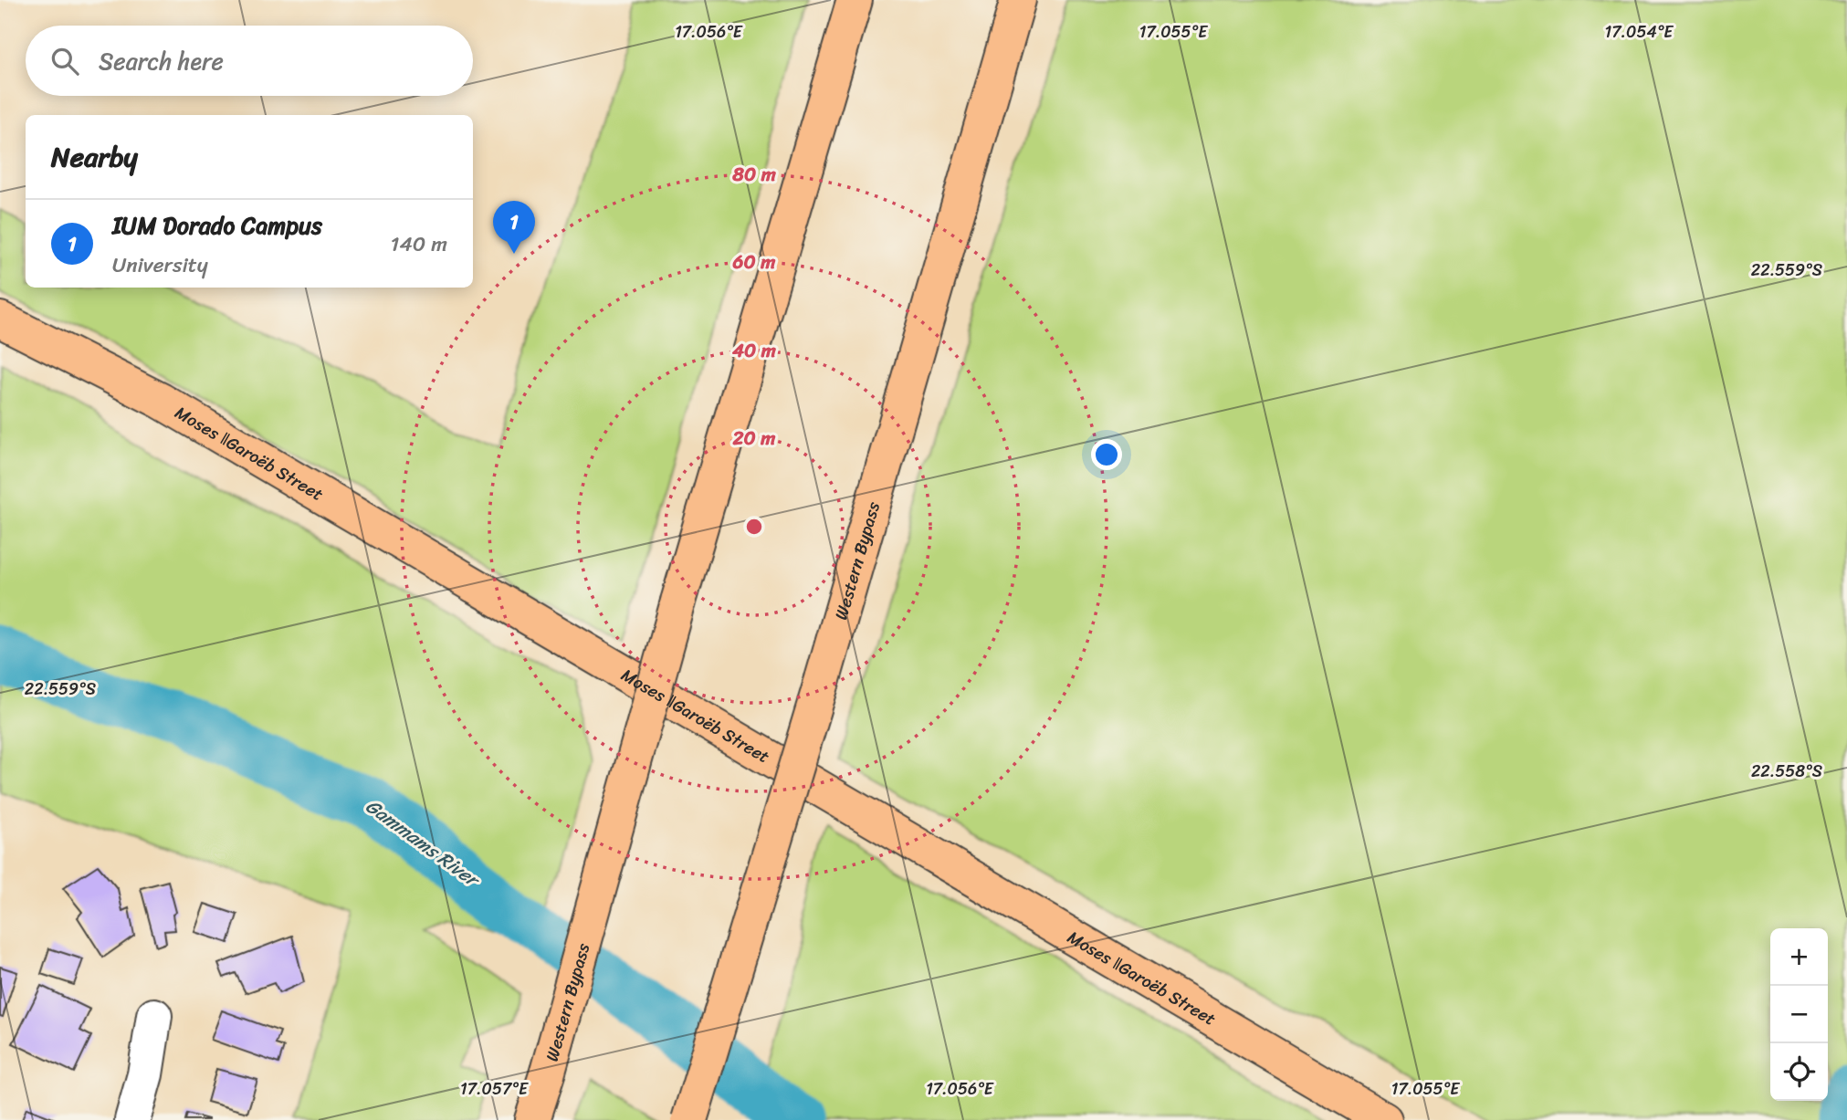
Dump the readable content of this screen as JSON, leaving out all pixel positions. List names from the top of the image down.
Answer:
{
  "streets": {
    "main road": ["Moses ǁGaroëb Street", "Western Bypass"]
  },
  "water": ["Gammams River"],
  "page": {
    "search": "Search here",
    "heading": "Nearby",
    "list": [
      {
        "mark": "1",
        "name": "IUM Dorado Campus",
        "note": "University",
        "value": "140 m"
      }
    ],
    "pins": "1",
    "map_buttons": ["+", "−"]
  },
  "coordinates": [
    "17.056°E",
    "17.055°E",
    "17.054°E",
    "22.559°S",
    "22.558°S",
    "17.057°E"
  ],
  "rings": [
    "80 m",
    "60 m",
    "40 m",
    "20 m"
  ]
}
